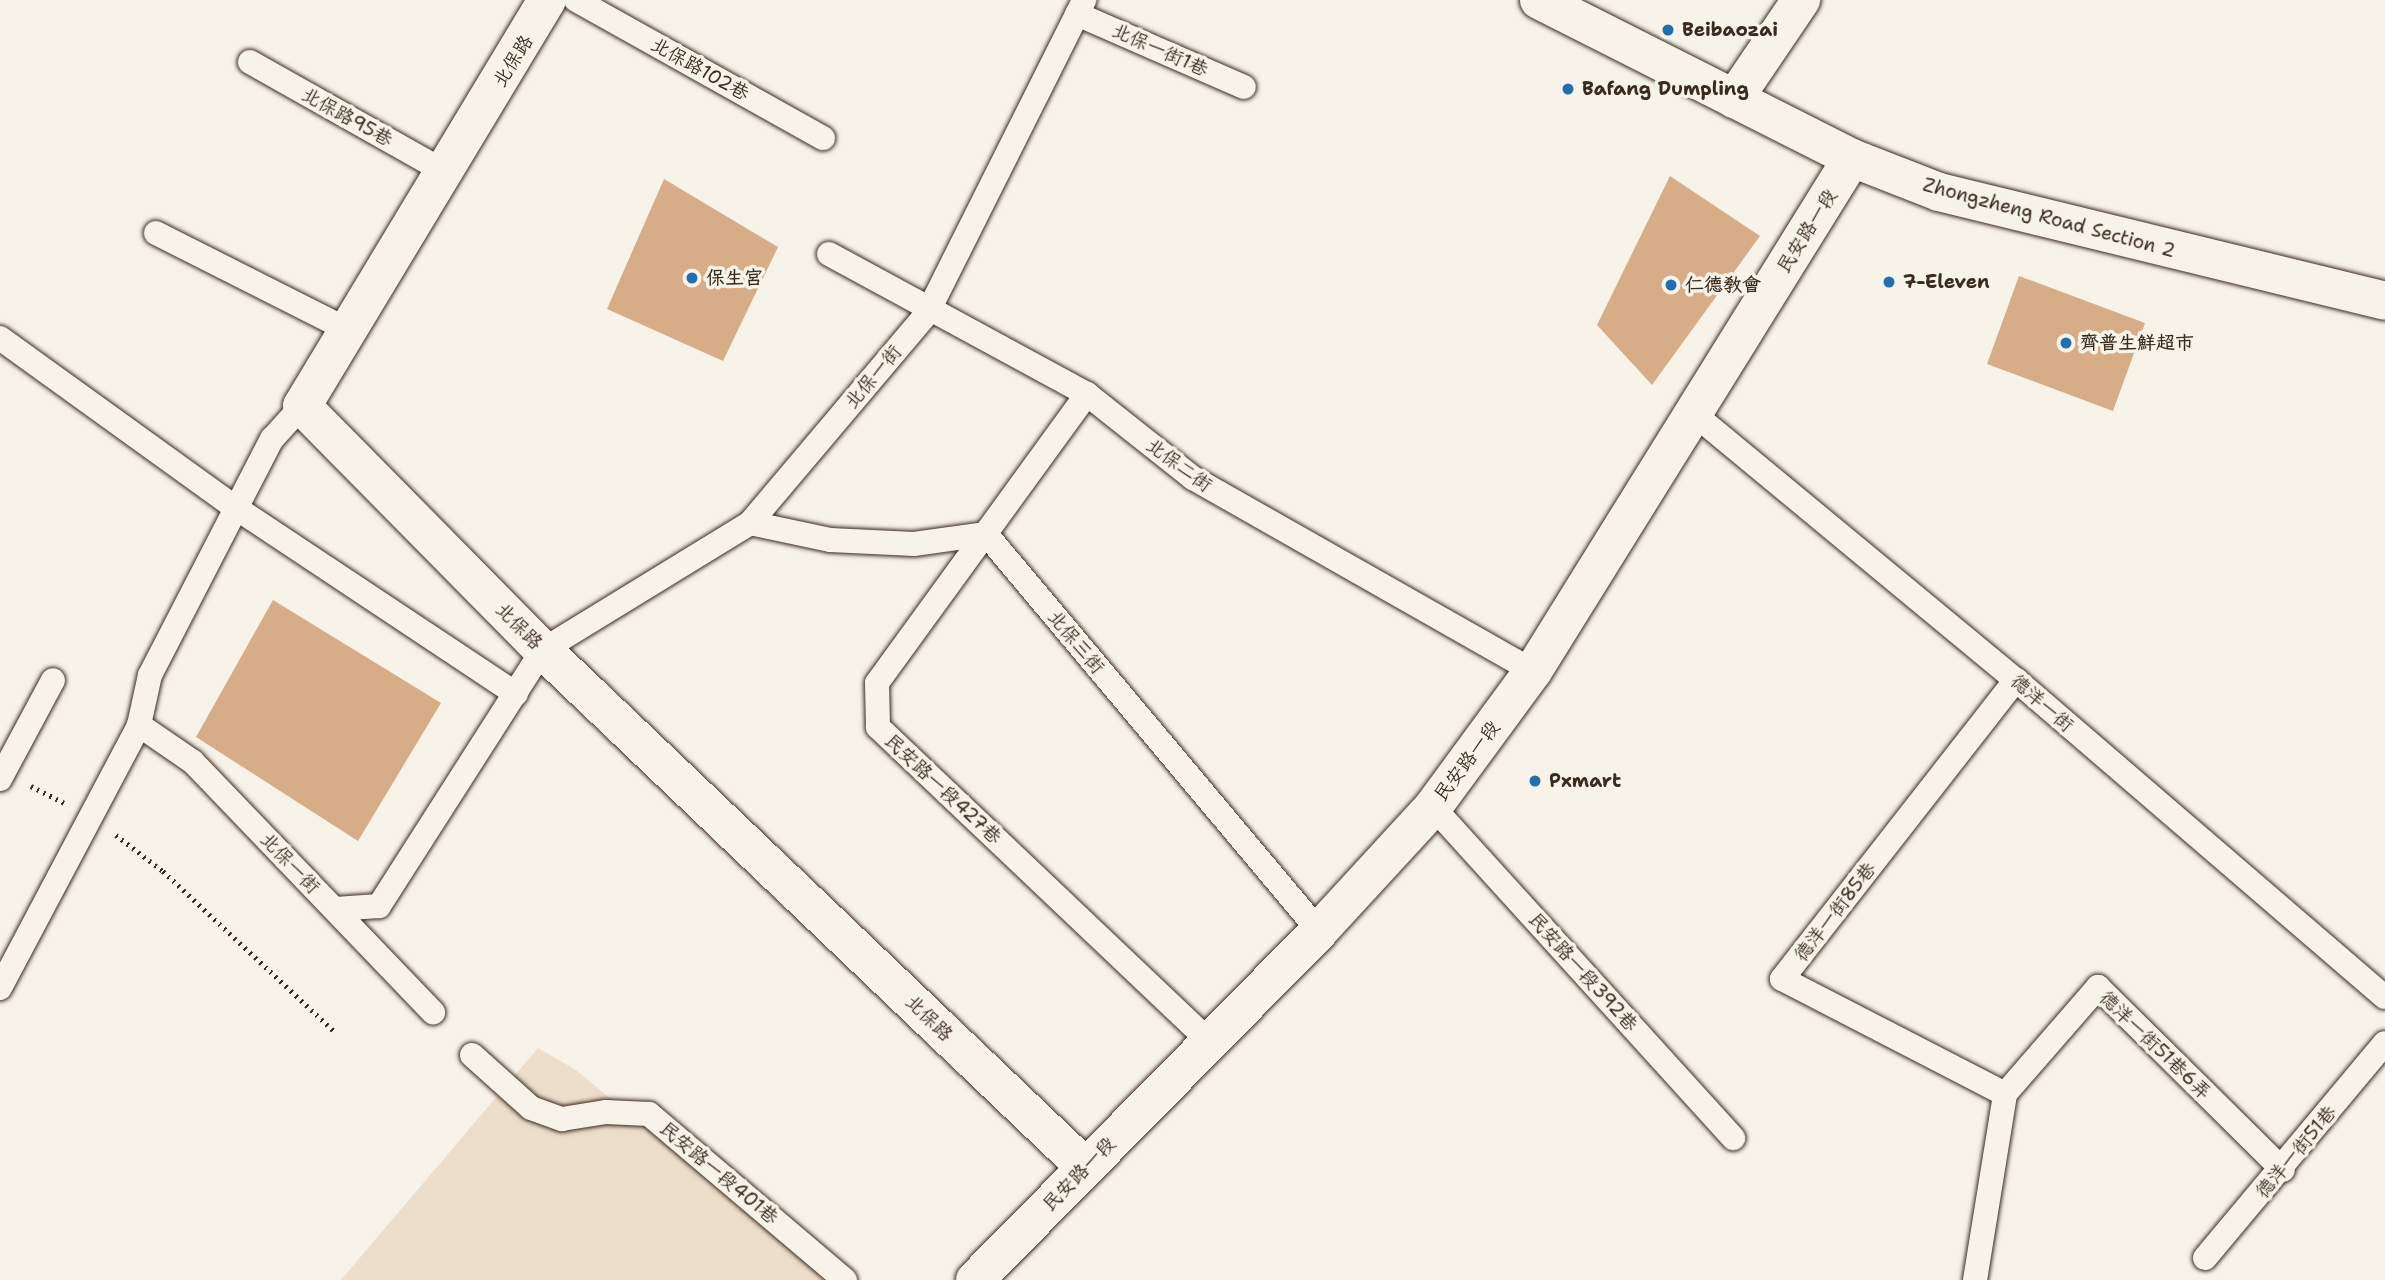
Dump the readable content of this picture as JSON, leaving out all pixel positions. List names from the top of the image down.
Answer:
{
  "streets": {
    "street": ["北保路", "Zhongzheng Road Section 2", "民安路一段"],
    "lane": [
      "北保一街1巷",
      "北保路102巷",
      "北保路95巷",
      "北保一街",
      "北保二街",
      "北保三街",
      "德洋一街",
      "民安路一段427巷",
      "德洋一街85巷",
      "民安路一段392巷",
      "德洋一街51巷6弄",
      "德洋一街51巷",
      "民安路一段401巷"
    ]
  },
  "crossings": [
    ["北保一街1巷", "北保一街"],
    ["北保路", "北保路95巷"],
    ["北保路", "民安路一段"],
    ["北保路", "北保一街"],
    ["Zhongzheng Road Section 2", "民安路一段"],
    ["民安路一段", "北保二街"],
    ["民安路一段", "北保三街"],
    ["民安路一段", "德洋一街"],
    ["民安路一段", "民安路一段427巷"],
    ["民安路一段", "民安路一段392巷"],
    ["北保一街", "北保二街"],
    ["北保二街", "民安路一段427巷"],
    ["北保三街", "民安路一段427巷"],
    ["德洋一街", "德洋一街85巷"],
    ["德洋一街85巷", "德洋一街51巷6弄"],
    ["德洋一街51巷6弄", "德洋一街51巷"]
  ],
  "places": [
    "Beibaozai",
    "Bafang Dumpling",
    "保生宮",
    "7-Eleven",
    "仁德教會",
    "齊普生鮮超市",
    "Pxmart"
  ]
}
